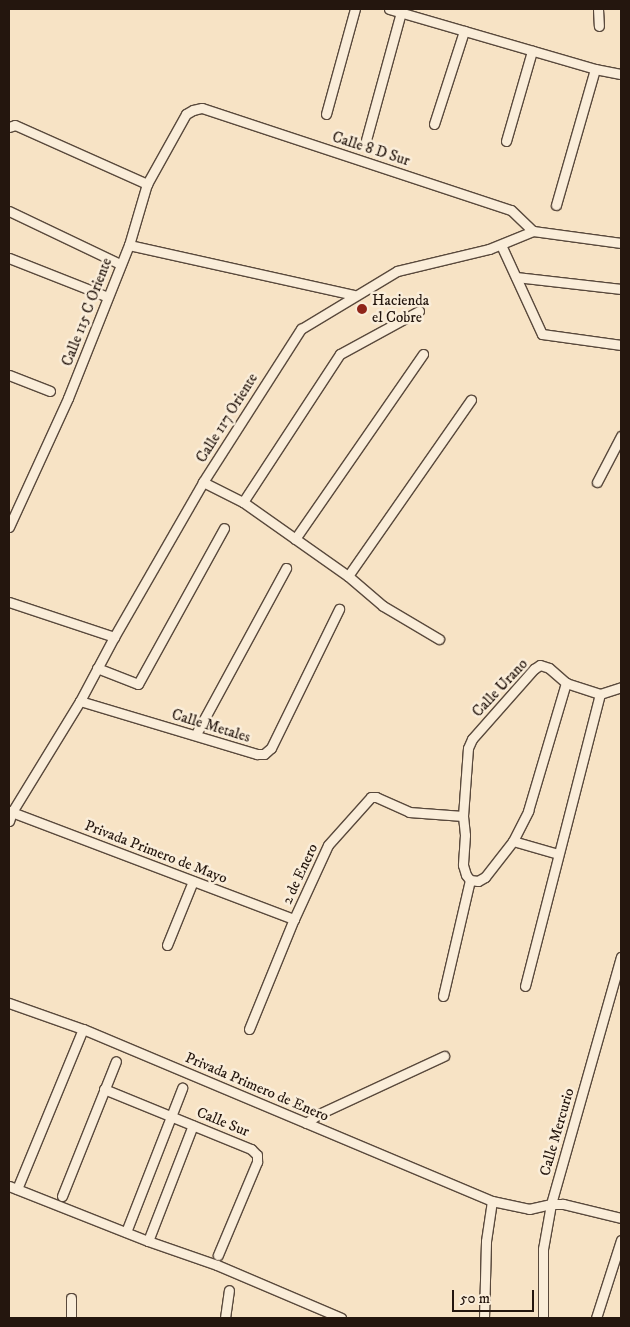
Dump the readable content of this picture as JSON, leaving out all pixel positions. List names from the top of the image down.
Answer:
{
  "streets": {
    "street": [
      "Calle 8 D Sur",
      "Calle 115 C Oriente",
      "Calle 117 Oriente",
      "Calle Urano",
      "Calle Metales",
      "Privada Primero de Mayo",
      "2 de Enero",
      "Privada Primero de Enero",
      "Calle Sur",
      "Calle Mercurio"
    ]
  },
  "crossings": [
    ["Calle 8 D Sur", "Calle 115 C Oriente"],
    ["Calle 8 D Sur", "Calle 117 Oriente"],
    ["Calle 117 Oriente", "Calle Metales"],
    ["Calle 117 Oriente", "Privada Primero de Mayo"],
    ["Calle Urano", "2 de Enero"],
    ["Privada Primero de Mayo", "2 de Enero"],
    ["Privada Primero de Enero", "Calle Mercurio"]
  ],
  "places": ["Hacienda el Cobre"],
  "scale_bar": "50 m"
}
